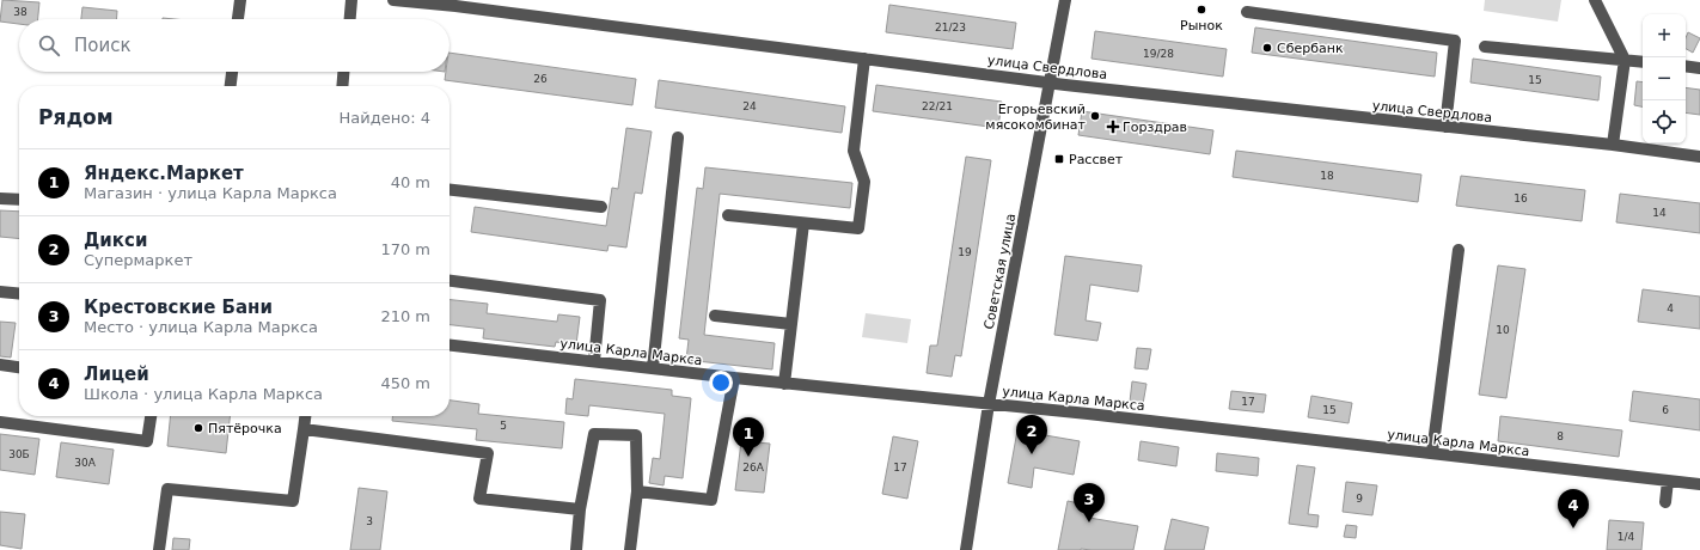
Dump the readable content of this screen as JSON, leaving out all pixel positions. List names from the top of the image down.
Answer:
{
  "streets": {
    "street": ["улица Свердлова", "Советская улица", "улица Карла Маркса"]
  },
  "crossings": [
    ["улица Свердлова", "Советская улица"],
    ["Советская улица", "улица Карла Маркса"]
  ],
  "places": {
    "other": [
      "Рынок",
      "Сбербанк",
      "Егорьевский мясокомбинат",
      "Пятёрочка"
    ],
    "health": ["Горздрав"],
    "transit": ["Рассвет"]
  },
  "house_numbers": [
    "38",
    "21/23",
    "19/28",
    "26",
    "15",
    "24",
    "22/21",
    "18",
    "16",
    "14",
    "19",
    "4",
    "10",
    "17",
    "15",
    "6",
    "5",
    "8",
    "30Б",
    "30А",
    "26А",
    "17",
    "9",
    "3",
    "1/4"
  ],
  "page": {
    "map_buttons": ["+", "−"],
    "search": "Поиск",
    "heading": ["Рядом", "Найдено: 4"],
    "list": [
      {
        "mark": "1",
        "name": "Яндекс.Маркет",
        "note": "Магазин · улица Карла Маркса",
        "value": "40 m"
      },
      {
        "mark": "2",
        "name": "Дикси",
        "note": "Супермаркет",
        "value": "170 m"
      },
      {
        "mark": "3",
        "name": "Крестовские Бани",
        "note": "Место · улица Карла Маркса",
        "value": "210 m"
      },
      {
        "mark": "4",
        "name": "Лицей",
        "note": "Школа · улица Карла Маркса",
        "value": "450 m"
      }
    ],
    "pins": [
      "2",
      "1",
      "3",
      "4"
    ]
  }
}
